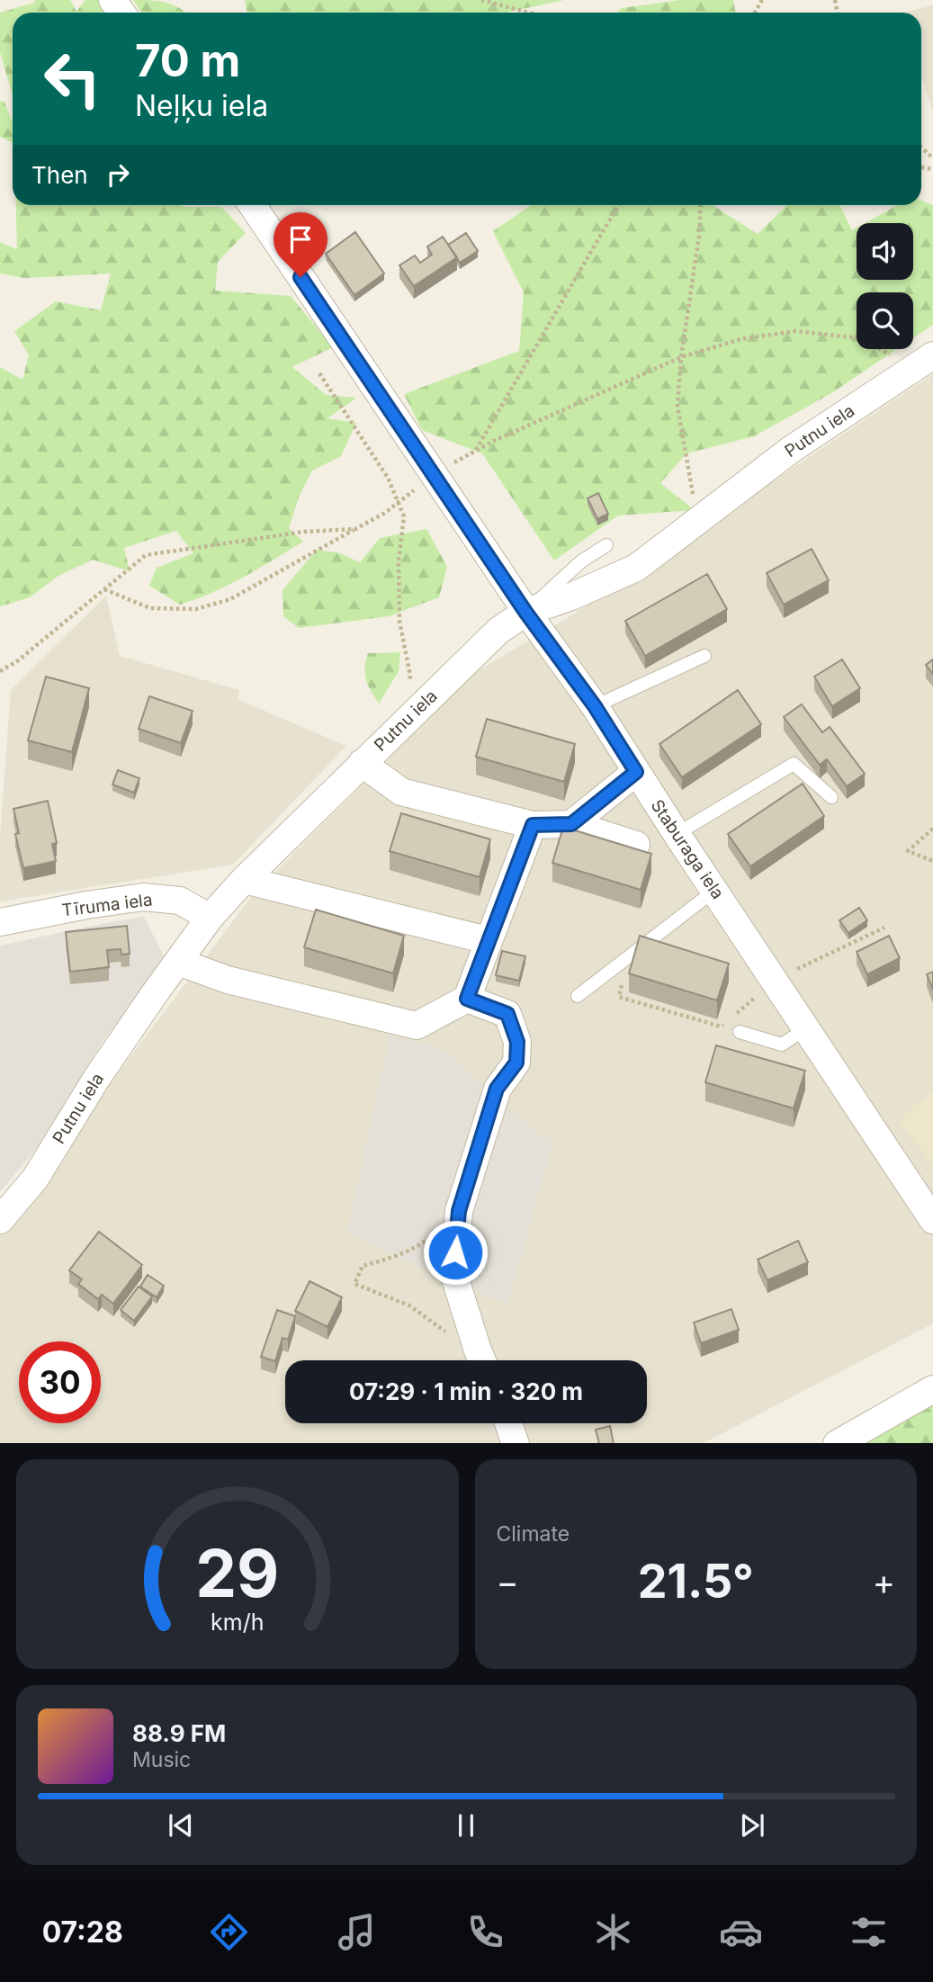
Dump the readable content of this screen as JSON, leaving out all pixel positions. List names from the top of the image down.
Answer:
{
  "streets": {
    "street": ["Putnu iela", "Staburaga iela", "Tīruma iela"]
  },
  "crossings": [
    ["Putnu iela", "Staburaga iela"],
    ["Putnu iela", "Tīruma iela"]
  ],
  "page": {
    "turn": ["70 m", "Neļķu iela"],
    "then": "Then",
    "limit": "30",
    "trip": "07:29 · 1 min · 320 m",
    "tile": "Climate",
    "heat": ["−", "21.5°", "+"],
    "song": ["88.9 FM", "Music"],
    "tabs": "07:28",
    "gauge": ["29", "km/h"]
  }
}
